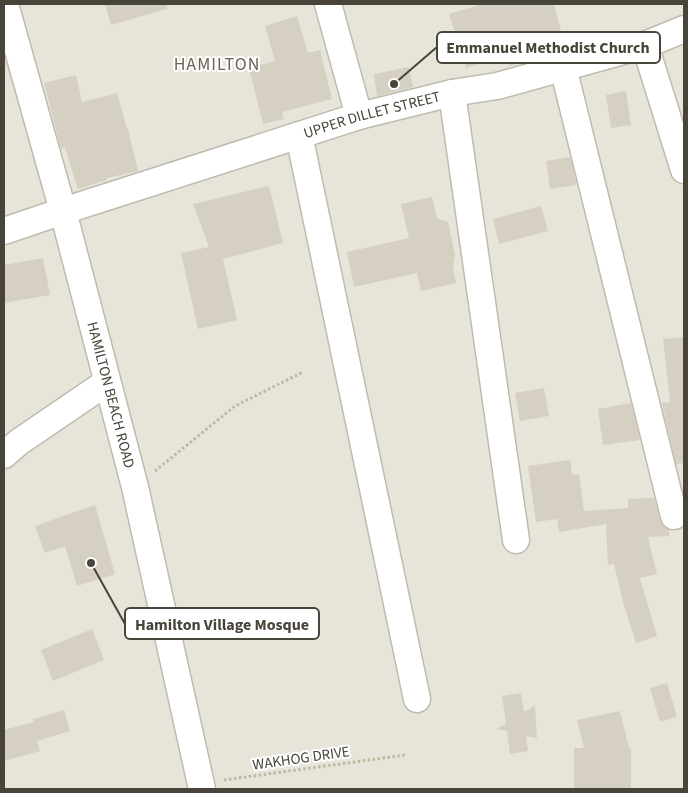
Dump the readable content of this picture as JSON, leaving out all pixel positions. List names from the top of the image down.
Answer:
{
  "streets": {
    "street": ["UPPER DILLET STREET", "HAMILTON BEACH ROAD"],
    "path": ["WAKHOG DRIVE"]
  },
  "crossings": [
    ["UPPER DILLET STREET", "HAMILTON BEACH ROAD"],
    ["HAMILTON BEACH ROAD", "WAKHOG DRIVE"]
  ],
  "districts": ["HAMILTON"],
  "places": ["Emmanuel Methodist Church", "Hamilton Village Mosque"]
}
